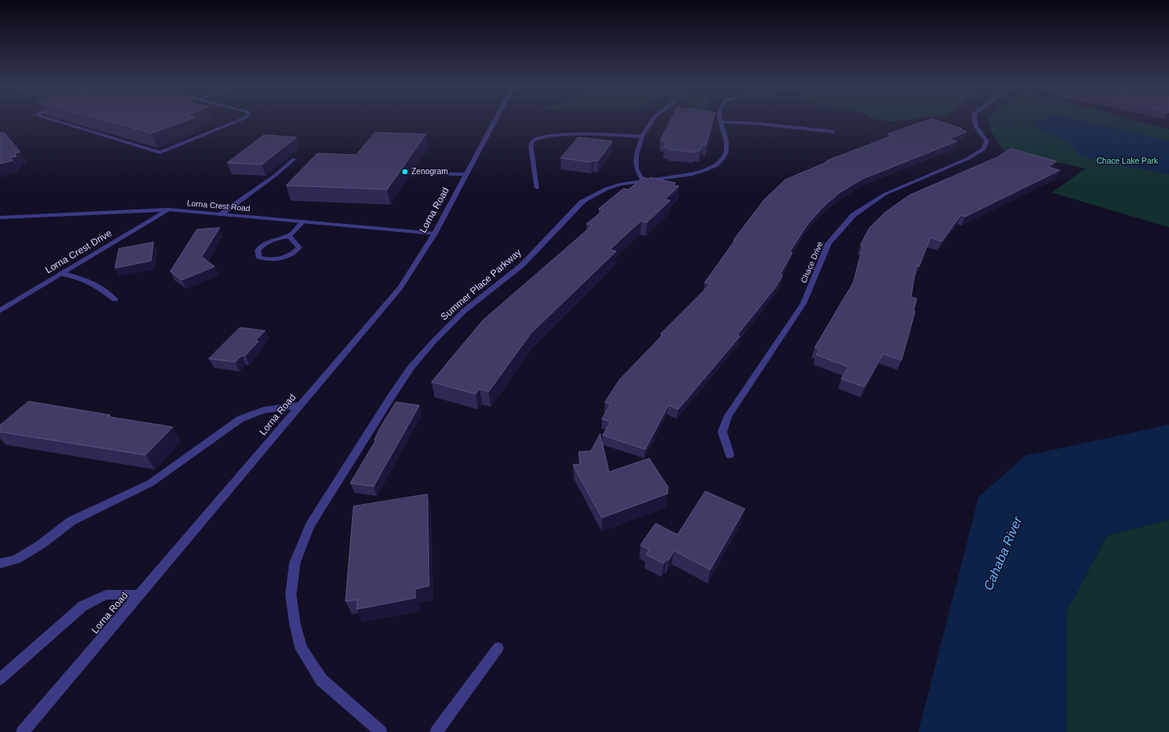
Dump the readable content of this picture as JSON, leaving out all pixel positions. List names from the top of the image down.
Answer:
{
  "streets": {
    "street": [
      "Lorna Crest Road",
      "Lorna Road",
      "Lorna Crest Drive",
      "Chace Drive",
      "Summer Place Parkway"
    ]
  },
  "crossings": [
    ["Lorna Crest Road", "Lorna Road"],
    ["Lorna Crest Road", "Lorna Crest Drive"]
  ],
  "water": ["Cahaba River"],
  "parks": ["Chace Lake Park"],
  "places": ["Zenogram"]
}
